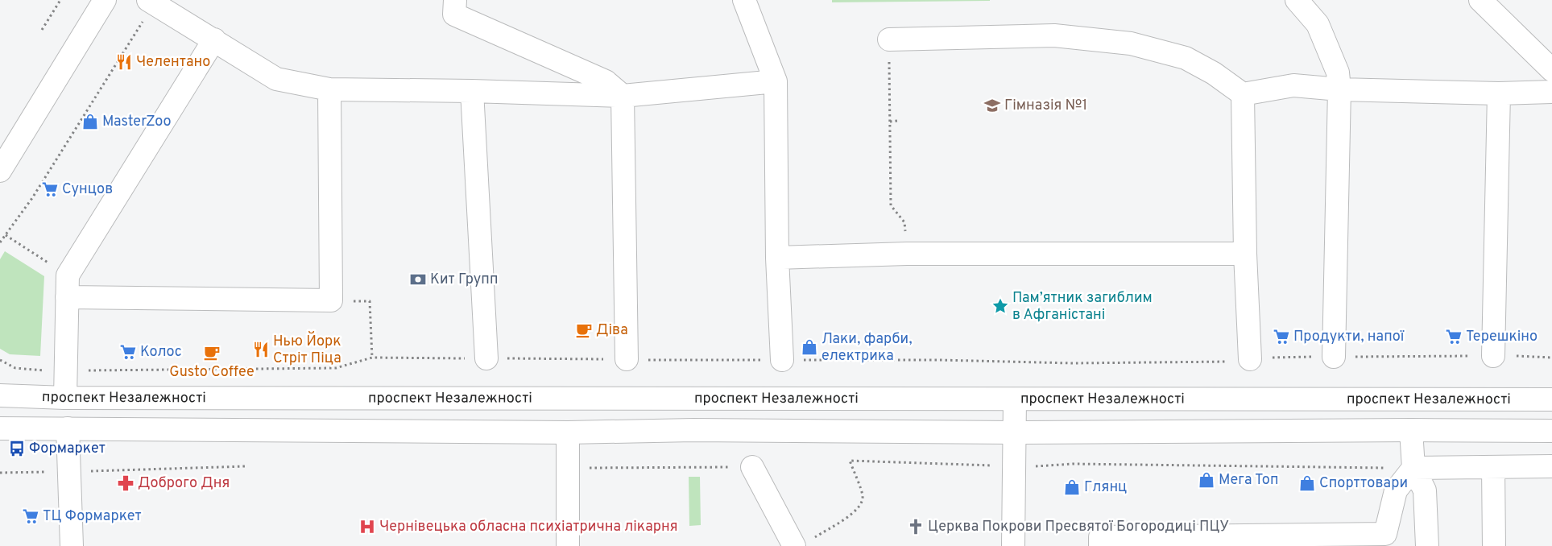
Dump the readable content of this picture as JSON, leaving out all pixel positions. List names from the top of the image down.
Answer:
{
  "streets": {
    "main road": ["проспект Незалежності"]
  },
  "places": {
    "restaurant": ["Челентано", "Нью Йорк Стріт Піца"],
    "school or university": ["Гімназія №1"],
    "shop": [
      "MasterZoo",
      "Лаки, фарби, електрика",
      "Мега Топ",
      "Спорттовари",
      "Глянц"
    ],
    "supermarket": [
      "Сунцов",
      "Продукти, напої",
      "Терешкіно",
      "Колос",
      "ТЦ Формаркет"
    ],
    "bank": ["Кит Групп"],
    "place": ["Пам’ятник загиблим в Афганістані"],
    "cafe": ["Діва", "Gusto Coffee"],
    "bus stop": ["Формаркет"],
    "pharmacy": ["Доброго Дня"],
    "hospital": ["Чернівецька обласна психіатрична лікарня"],
    "church": ["Церква Покрови Пресвятої Богородиці ПЦУ"]
  }
}
